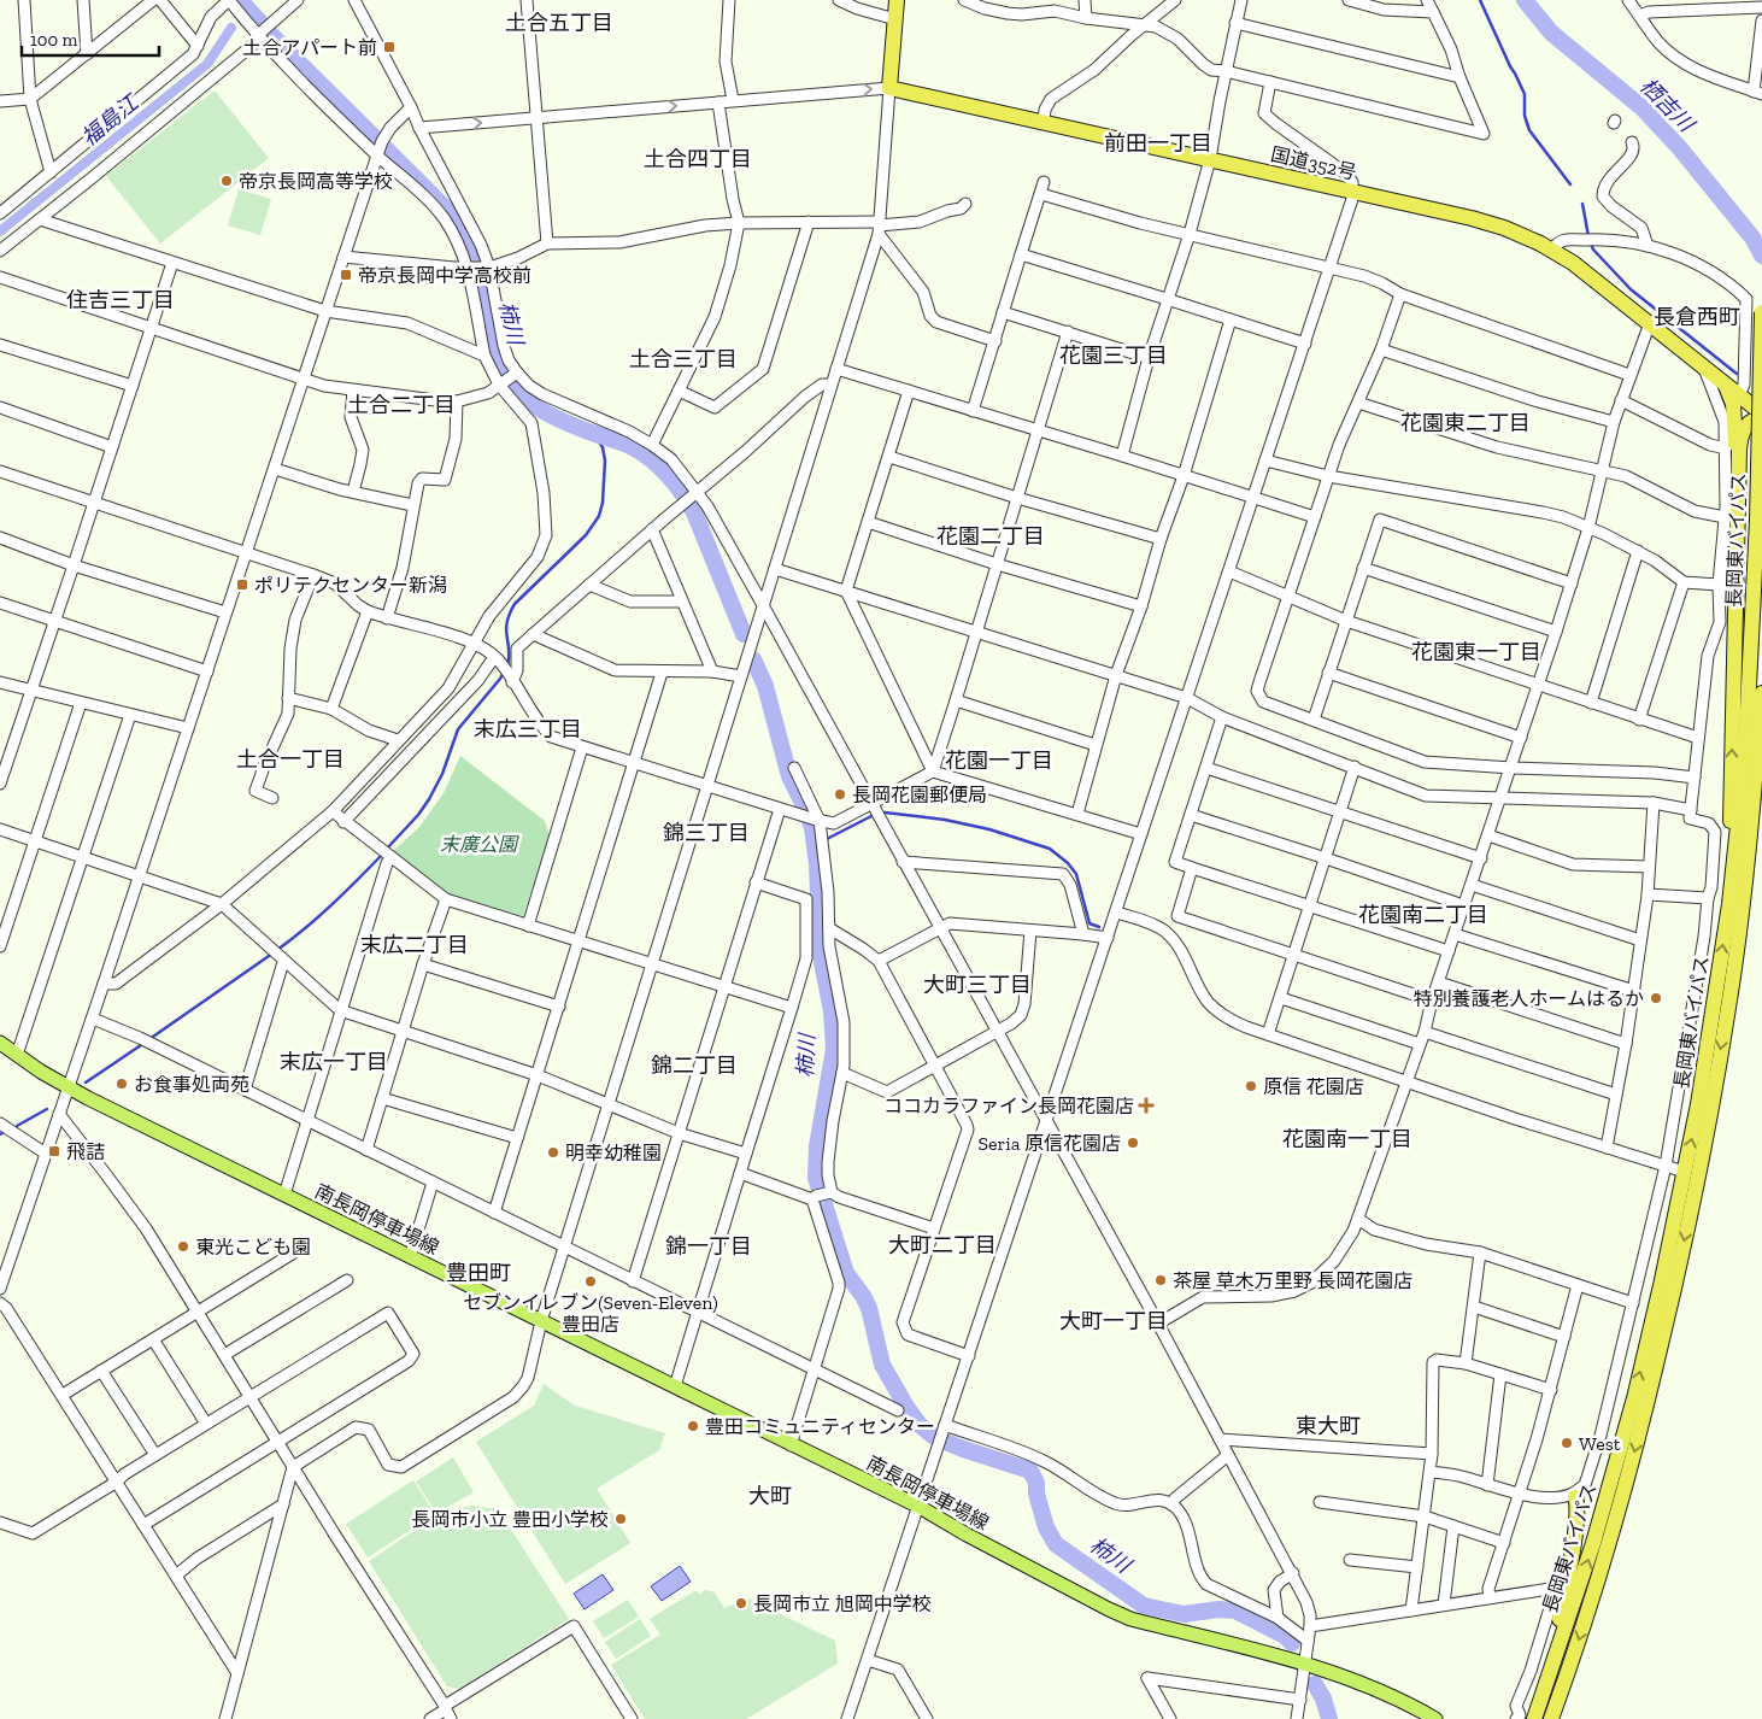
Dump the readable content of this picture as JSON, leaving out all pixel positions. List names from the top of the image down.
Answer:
{
  "streets": {
    "highway": ["国道352号", "長岡東バイパス"],
    "main road": ["南長岡停車場線"]
  },
  "districts": [
    "土合五丁目",
    "前田一丁目",
    "土合四丁目",
    "住吉三丁目",
    "長倉西町",
    "花園三丁目",
    "土合三丁目",
    "土合二丁目",
    "花園東二丁目",
    "花園二丁目",
    "花園東一丁目",
    "末広三丁目",
    "土合一丁目",
    "花園一丁目",
    "錦三丁目",
    "花園南二丁目",
    "末広二丁目",
    "大町三丁目",
    "末広一丁目",
    "錦二丁目",
    "花園南一丁目",
    "大町二丁目",
    "錦一丁目",
    "豊田町",
    "大町一丁目",
    "東大町",
    "大町"
  ],
  "water": ["栖吉川", "福島江", "柿川"],
  "parks": ["末廣公園"],
  "places": {
    "transit": [
      "土合アパート前",
      "帝京長岡中学高校前",
      "ポリテクセンター新潟",
      "飛詰"
    ],
    "other": [
      "帝京長岡高等学校",
      "長岡花園郵便局",
      "特別養護老人ホームはるか",
      "お食事処両苑",
      "原信 花園店",
      "Seria 原信花園店",
      "明幸幼稚園",
      "東光こども園",
      "茶屋 草木万里野 長岡花園店",
      "セブンイレブン(Seven-Eleven) 豊田店",
      "豊田コミュニティセンター",
      "West",
      "長岡市小立 豊田小学校",
      "長岡市立 旭岡中学校"
    ],
    "health": ["ココカラファイン長岡花園店"]
  },
  "scale_bar": "100 m"
}
